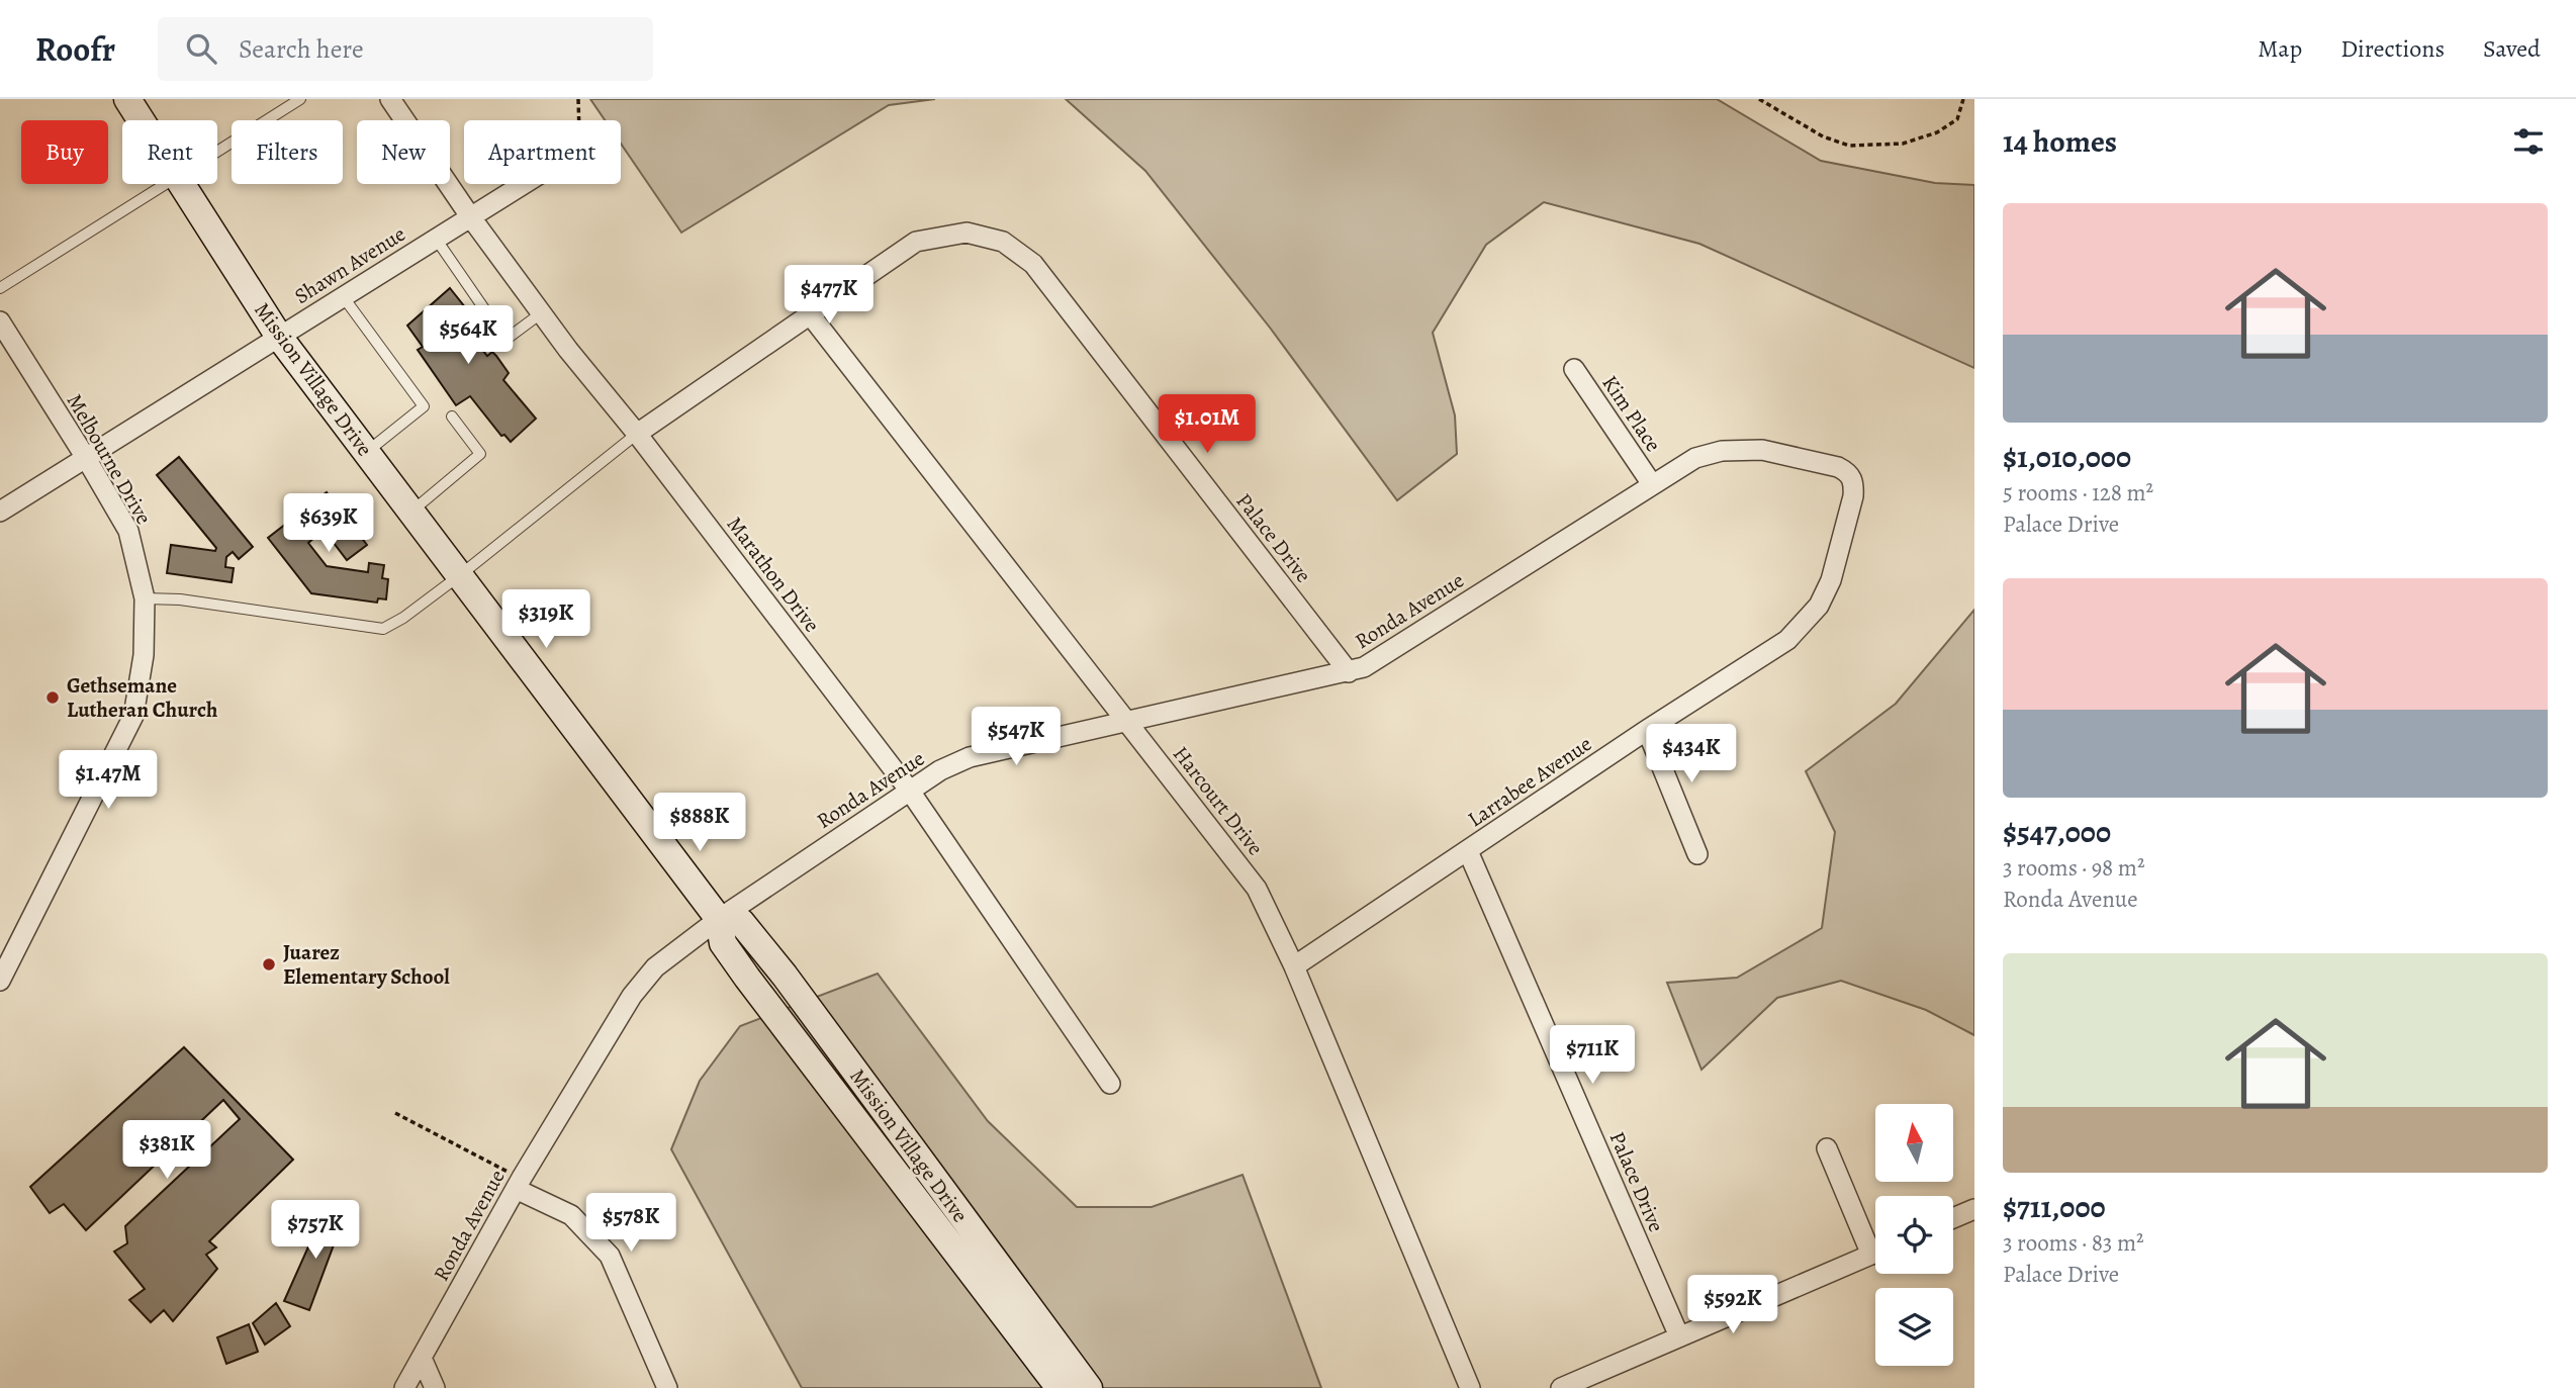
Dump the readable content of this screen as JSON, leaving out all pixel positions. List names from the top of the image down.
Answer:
{
  "streets": {
    "main road": ["Mission Village Drive"],
    "street": [
      "Shawn Avenue",
      "Kim Place",
      "Melbourne Drive",
      "Palace Drive",
      "Marathon Drive",
      "Ronda Avenue",
      "Larrabee Avenue",
      "Harcourt Drive"
    ]
  },
  "crossings": [
    ["Shawn Avenue", "Mission Village Drive"],
    ["Shawn Avenue", "Melbourne Drive"],
    ["Shawn Avenue", "Marathon Drive"],
    ["Mission Village Drive", "Ronda Avenue"],
    ["Kim Place", "Ronda Avenue"],
    ["Palace Drive", "Marathon Drive"],
    ["Palace Drive", "Ronda Avenue"],
    ["Palace Drive", "Larrabee Avenue"],
    ["Palace Drive", "Harcourt Drive"],
    ["Marathon Drive", "Ronda Avenue"],
    ["Ronda Avenue", "Larrabee Avenue"],
    ["Ronda Avenue", "Harcourt Drive"],
    ["Larrabee Avenue", "Harcourt Drive"]
  ],
  "places": ["Gethsemane Lutheran Church", "Juarez Elementary School"],
  "north": "top",
  "page": {
    "header": "Roofr",
    "search": "Search here",
    "nav": ["Map", "Directions", "Saved"],
    "heading": "14 homes",
    "chip": [
      "Buy",
      "Rent",
      "Filters",
      "New",
      "Apartment"
    ],
    "list": [
      {
        "name": "$1,010,000",
        "note": "5 rooms · 128 m² · Palace Drive"
      },
      {
        "name": "$547,000",
        "note": "3 rooms · 98 m² · Ronda Avenue"
      },
      {
        "name": "$711,000",
        "note": "3 rooms · 83 m² · Palace Drive"
      }
    ],
    "price": [
      "$477K",
      "$564K",
      "$1.01M",
      "$639K",
      "$319K",
      "$547K",
      "$434K",
      "$1.47M",
      "$888K",
      "$711K",
      "$381K",
      "$578K",
      "$757K",
      "$592K"
    ]
  }
}
